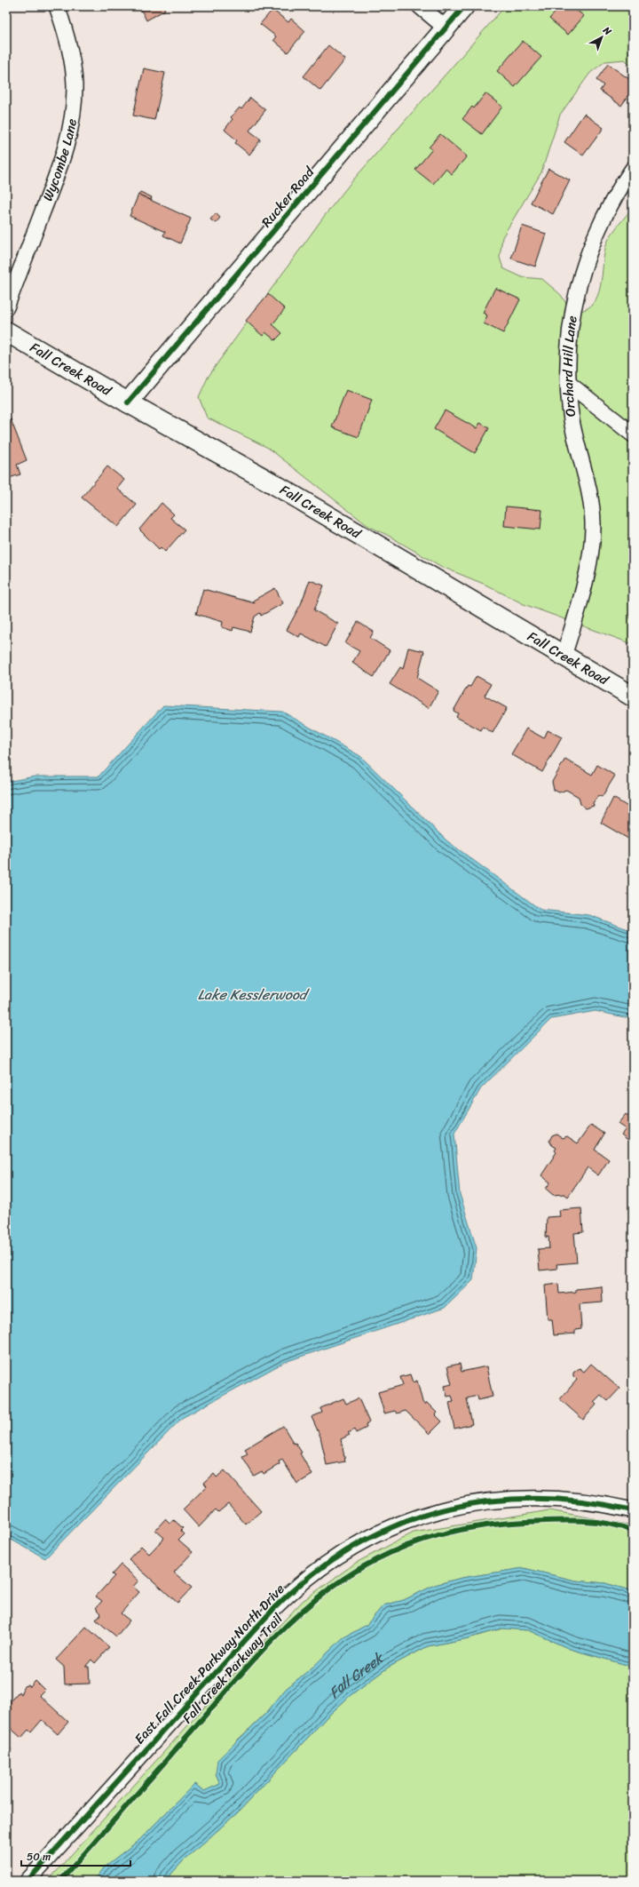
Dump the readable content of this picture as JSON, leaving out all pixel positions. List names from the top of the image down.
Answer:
{
  "streets": {
    "main road": ["Rucker Road", "Fall Creek Road"],
    "street": ["Wycombe Lane", "Orchard Hill Lane", "East Fall Creek Parkway North Drive"],
    "cycle path": ["Fall Creek Parkway Trail"]
  },
  "crossings": [
    ["Rucker Road", "Fall Creek Road"],
    ["Orchard Hill Lane", "Fall Creek Road"]
  ],
  "water": ["Lake Kesslerwood", "Fall Creek"],
  "scale_bar": "50 m",
  "north": "top right"
}
